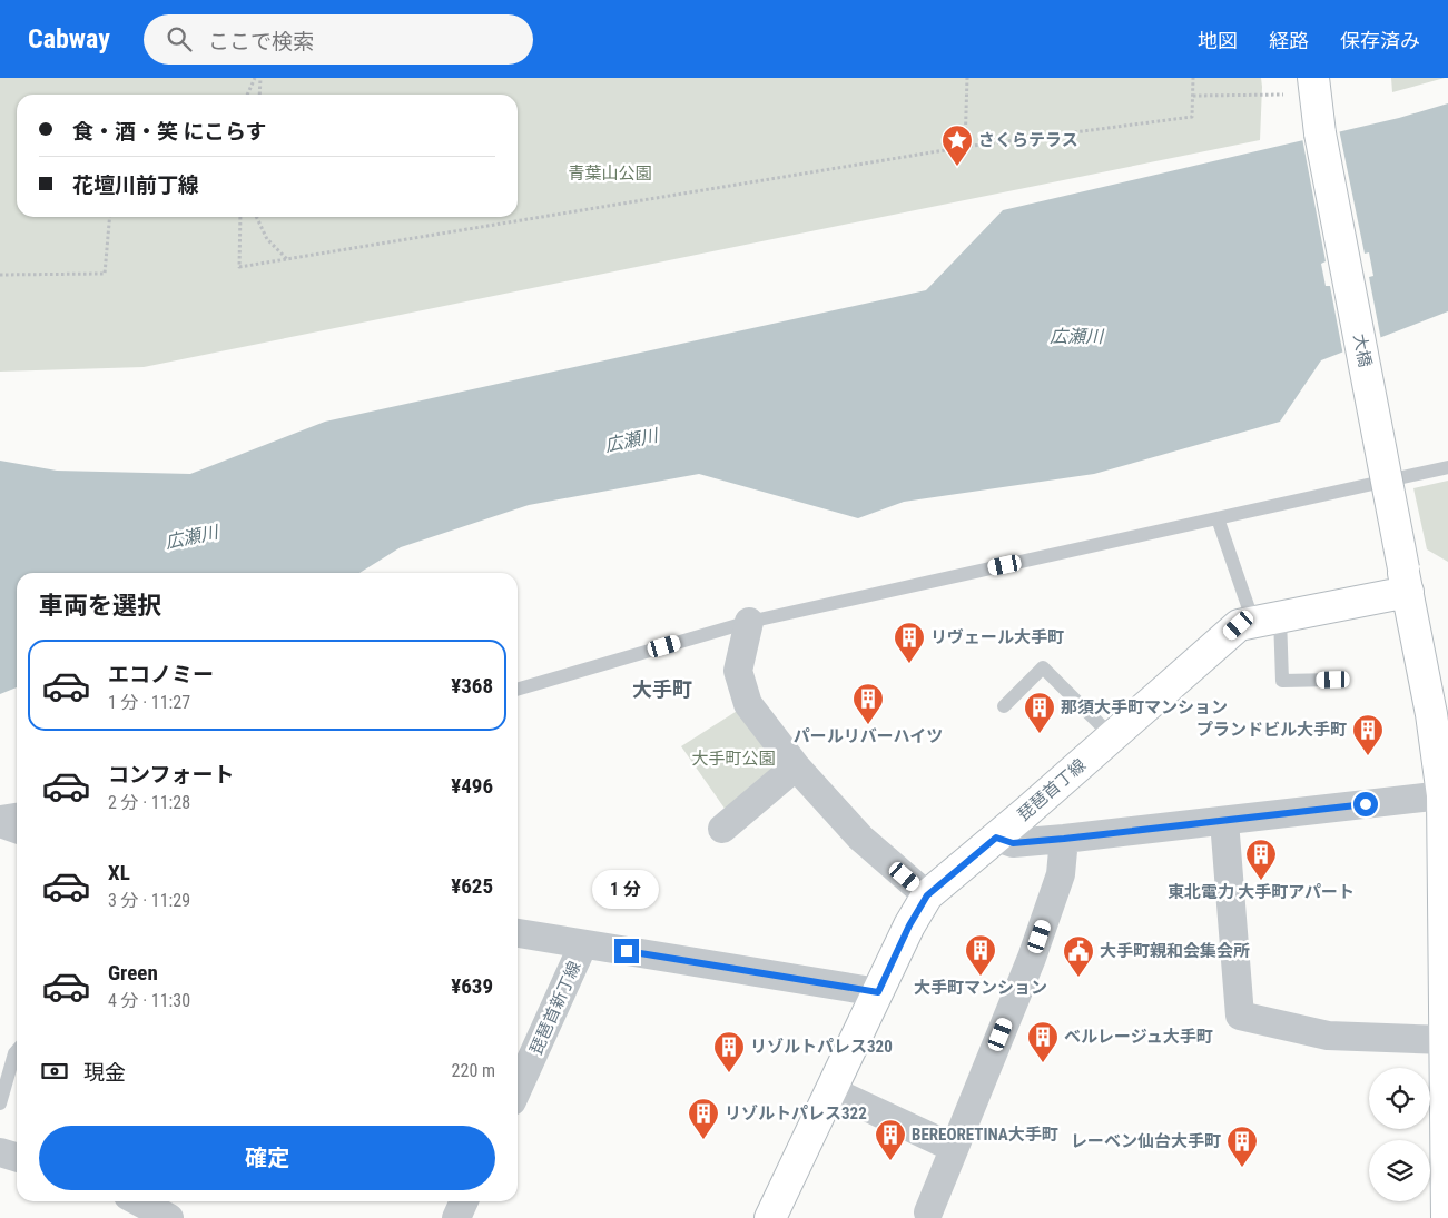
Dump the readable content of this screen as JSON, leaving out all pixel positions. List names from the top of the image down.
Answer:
{
  "streets": {
    "street": ["大橋", "琵琶首丁線", "琵琶首新丁線"]
  },
  "crossings": [
    ["大橋", "琵琶首丁線"]
  ],
  "districts": ["大手町"],
  "water": ["広瀬川"],
  "parks": ["青葉山公園", "大手町公園"],
  "places": {
    "place": ["さくらテラス"],
    "building": [
      "リヴェール大手町",
      "パールリバーハイツ",
      "那須大手町マンション",
      "プランドビル大手町",
      "東北電力 大手町アパート",
      "大手町マンション",
      "ベルレージュ大手町",
      "リゾルトパレス320",
      "リゾルトパレス322",
      "BEREORETINA大手町",
      "レーベン仙台大手町"
    ],
    "public building": ["大手町親和会集会所"]
  },
  "page": {
    "header": "Cabway",
    "search": "ここで検索",
    "nav": ["地図", "経路", "保存済み"],
    "banner": ["食・酒・笑 にこらす", "花壇川前丁線"],
    "heading": "車両を選択",
    "list": [
      {
        "name": "エコノミー",
        "note": "1 分 · 11:27",
        "value": "¥368"
      },
      {
        "name": "コンフォート",
        "note": "2 分 · 11:28",
        "value": "¥496"
      },
      {
        "name": "XL",
        "note": "3 分 · 11:29",
        "value": "¥625"
      },
      {
        "name": "Green",
        "note": "4 分 · 11:30",
        "value": "¥639"
      }
    ],
    "bubble": "1 分",
    "pay": ["現金", "220 m"],
    "buttons": "確定"
  }
}
